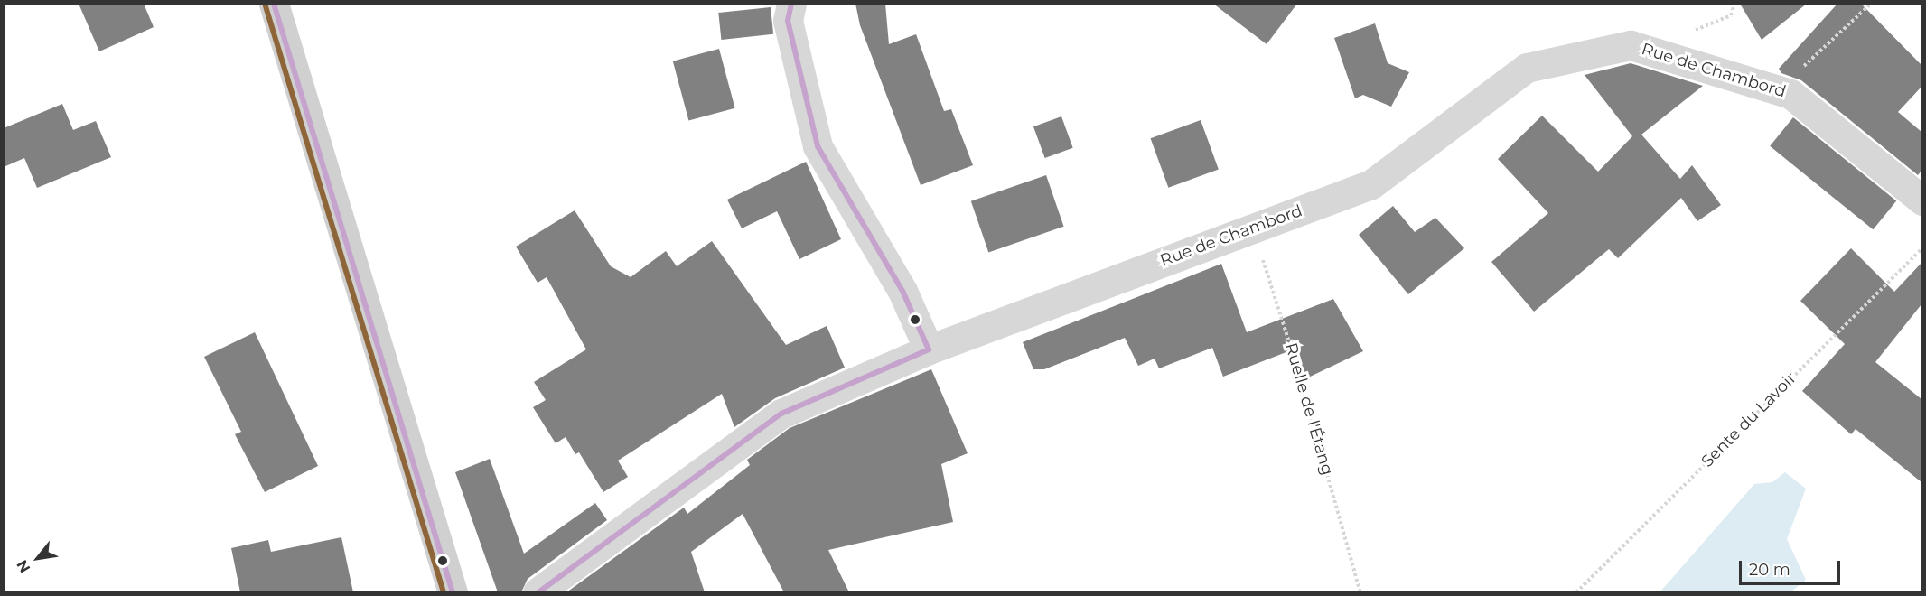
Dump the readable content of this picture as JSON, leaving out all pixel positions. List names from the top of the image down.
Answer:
{
  "streets": {
    "street": ["Rue de Chambord"],
    "path": ["Ruelle de l'Étang", "Sente du Lavoir"]
  },
  "crossings": [
    ["Rue de Chambord", "Ruelle de l'Étang"]
  ],
  "scale_bar": "20 m",
  "north": "bottom left"
}
